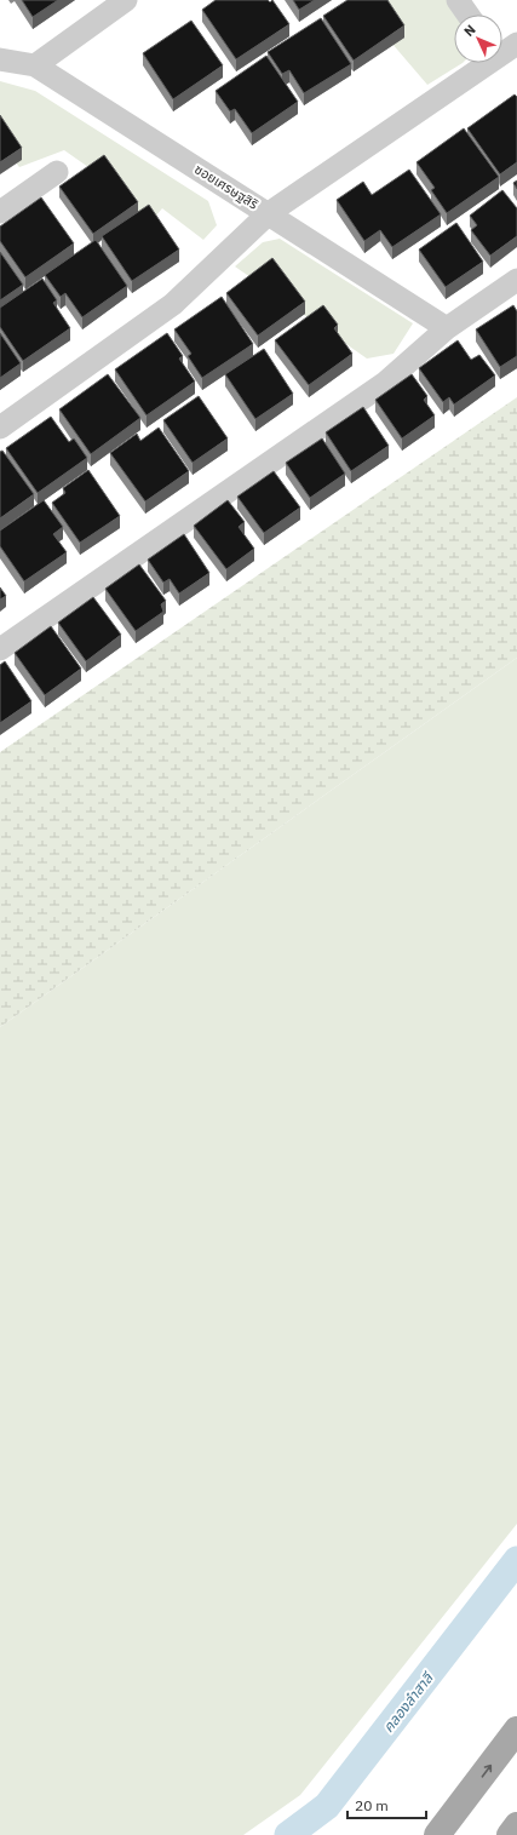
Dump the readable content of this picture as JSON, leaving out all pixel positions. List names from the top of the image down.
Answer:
{
  "streets": {
    "street": ["ซอยเศรษฐสิริ"]
  },
  "water": ["คลองลำสาลี"],
  "scale_bar": "20 m",
  "north": "top left"
}
